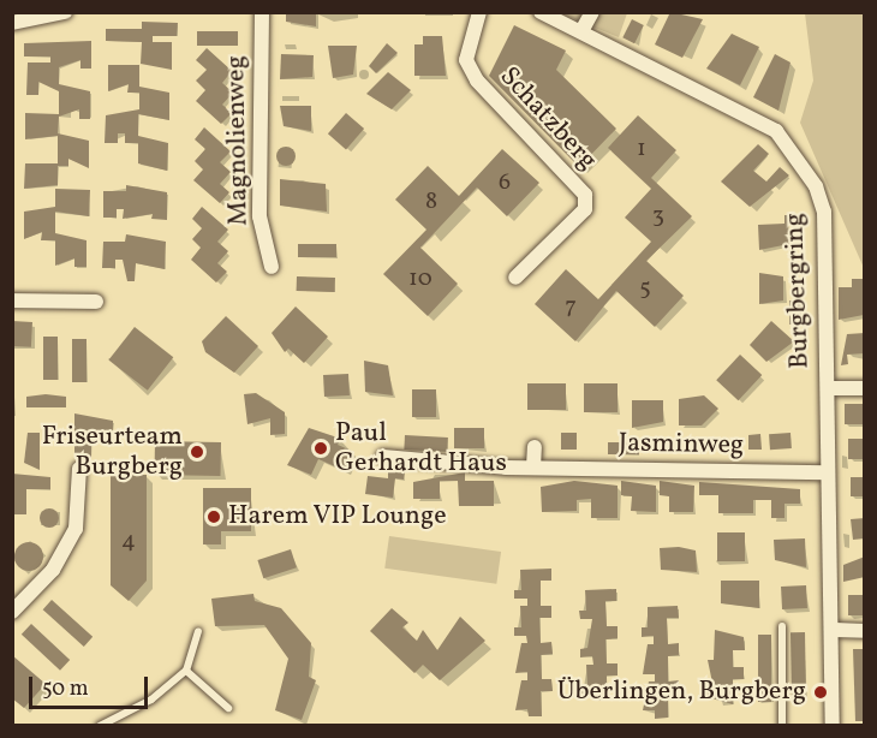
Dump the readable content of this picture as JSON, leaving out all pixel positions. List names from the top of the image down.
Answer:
{
  "streets": {
    "street": [
      "Schatzberg",
      "Magnolienweg",
      "Burgbergring",
      "Jasminweg"
    ]
  },
  "crossings": [
    ["Burgbergring", "Jasminweg"]
  ],
  "places": [
    "Paul Gerhardt Haus",
    "Friseurteam Burgberg",
    "Harem VIP Lounge",
    "Überlingen, Burgberg"
  ],
  "house_numbers": [
    "1",
    "6",
    "8",
    "3",
    "10",
    "5",
    "7",
    "4"
  ],
  "scale_bar": "50 m"
}
